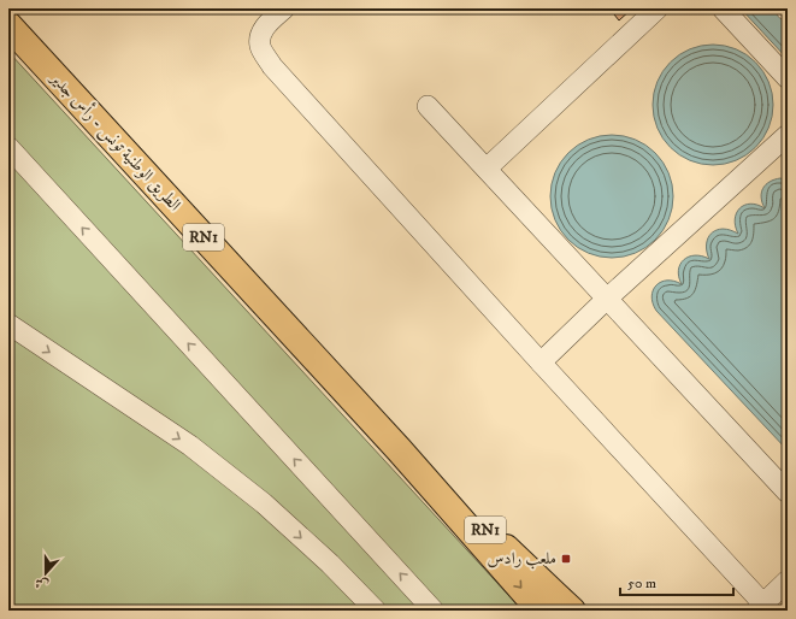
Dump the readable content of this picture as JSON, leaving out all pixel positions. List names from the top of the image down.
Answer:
{
  "streets": {
    "main road": ["الطريق الوطنية تونس - رأس جدير", "RN1"]
  },
  "places": {
    "transit": ["ملعب رادس"]
  },
  "scale_bar": "50 m",
  "north": "bottom"
}
